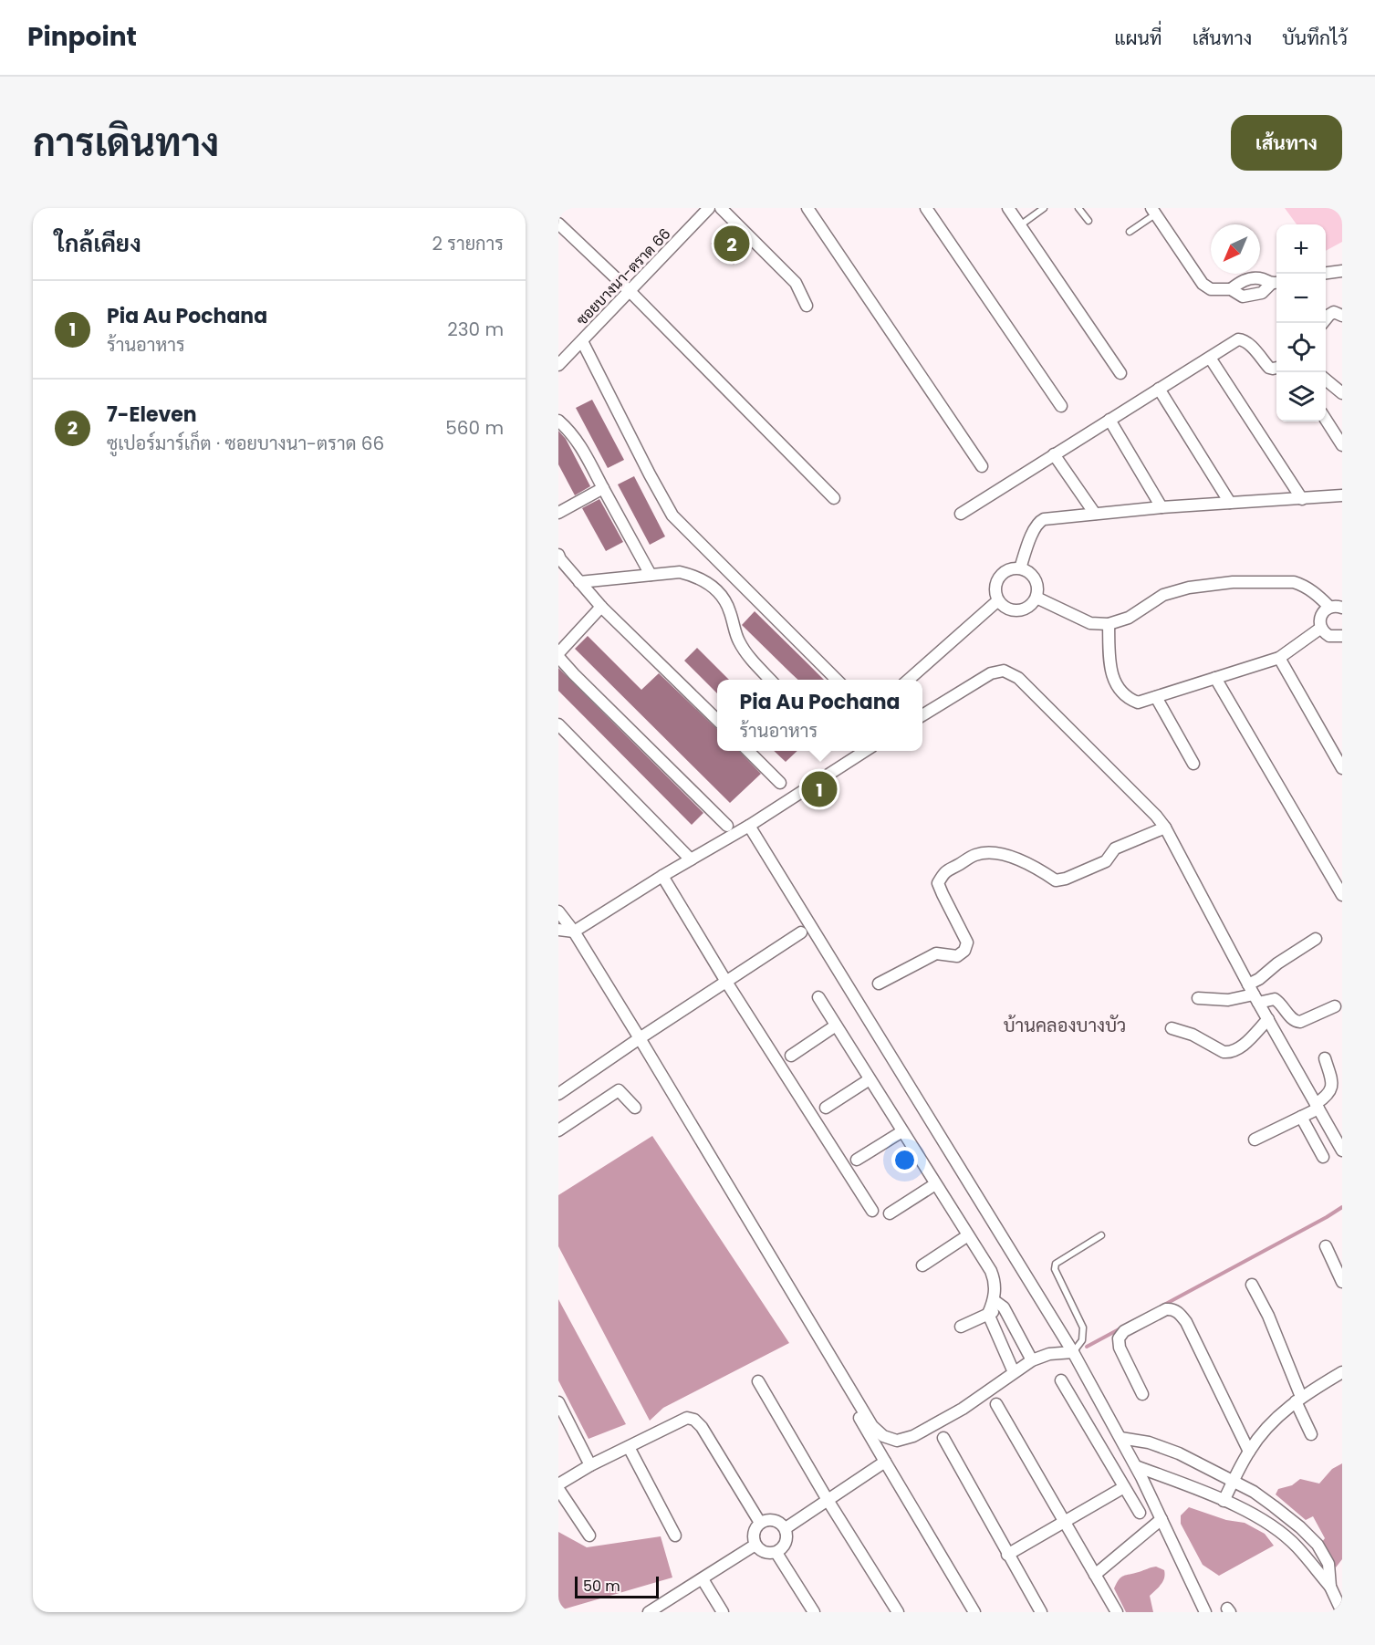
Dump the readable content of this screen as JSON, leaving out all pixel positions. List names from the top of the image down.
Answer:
{
  "streets": {
    "street": ["ซอยบางนา-ตราด 66"]
  },
  "districts": ["บ้านคลองบางบัว"],
  "scale_bar": "50 m",
  "north": "bottom left",
  "page": {
    "header": "Pinpoint",
    "nav": ["แผนที่", "เส้นทาง", "บันทึกไว้"],
    "title": "การเดินทาง",
    "buttons": "เส้นทาง",
    "heading": ["ใกล้เคียง", "2 รายการ"],
    "pins": ["2", "1"],
    "map_buttons": ["+", "−"],
    "list": [
      {
        "mark": "1",
        "name": "Pia Au Pochana",
        "note": "ร้านอาหาร",
        "value": "230 m"
      },
      {
        "mark": "2",
        "name": "7-Eleven",
        "note": "ซูเปอร์มาร์เก็ต · ซอยบางนา-ตราด 66",
        "value": "560 m"
      }
    ],
    "popup": ["Pia Au Pochana", "ร้านอาหาร"],
    "scale": "50 m"
  }
}
